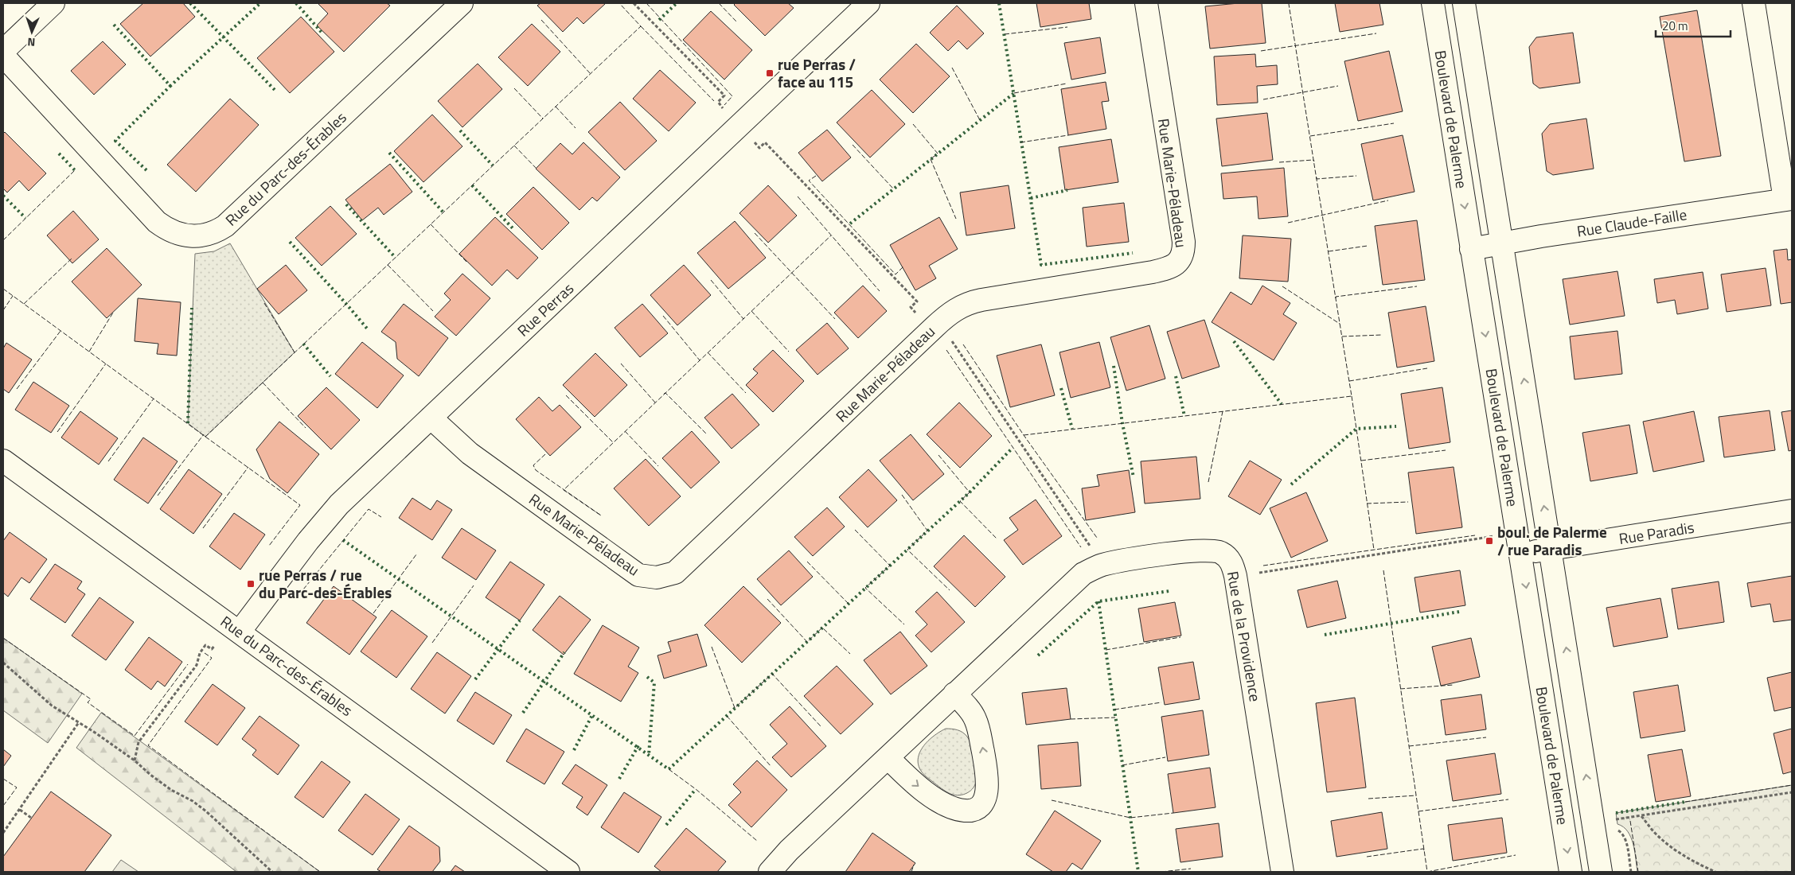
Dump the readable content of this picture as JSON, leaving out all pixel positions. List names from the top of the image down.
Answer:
{
  "streets": {
    "street": [
      "Boulevard de Palerme",
      "Rue du Parc-des-Érables",
      "Rue Marie-Péladeau",
      "Rue Claude-Faille",
      "Rue Perras",
      "Rue Paradis",
      "Rue de la Providence"
    ]
  },
  "crossings": [
    ["Boulevard de Palerme", "Rue Claude-Faille"],
    ["Boulevard de Palerme", "Rue Paradis"],
    ["Rue du Parc-des-Érables", "Rue Perras"],
    ["Rue Marie-Péladeau", "Rue Perras"]
  ],
  "places": {
    "transit": ["rue Perras / face au 115", "boul. de Palerme / rue Paradis", "rue Perras / rue du Parc-des-Érables"]
  },
  "scale_bar": "20 m",
  "north": "bottom"
}
